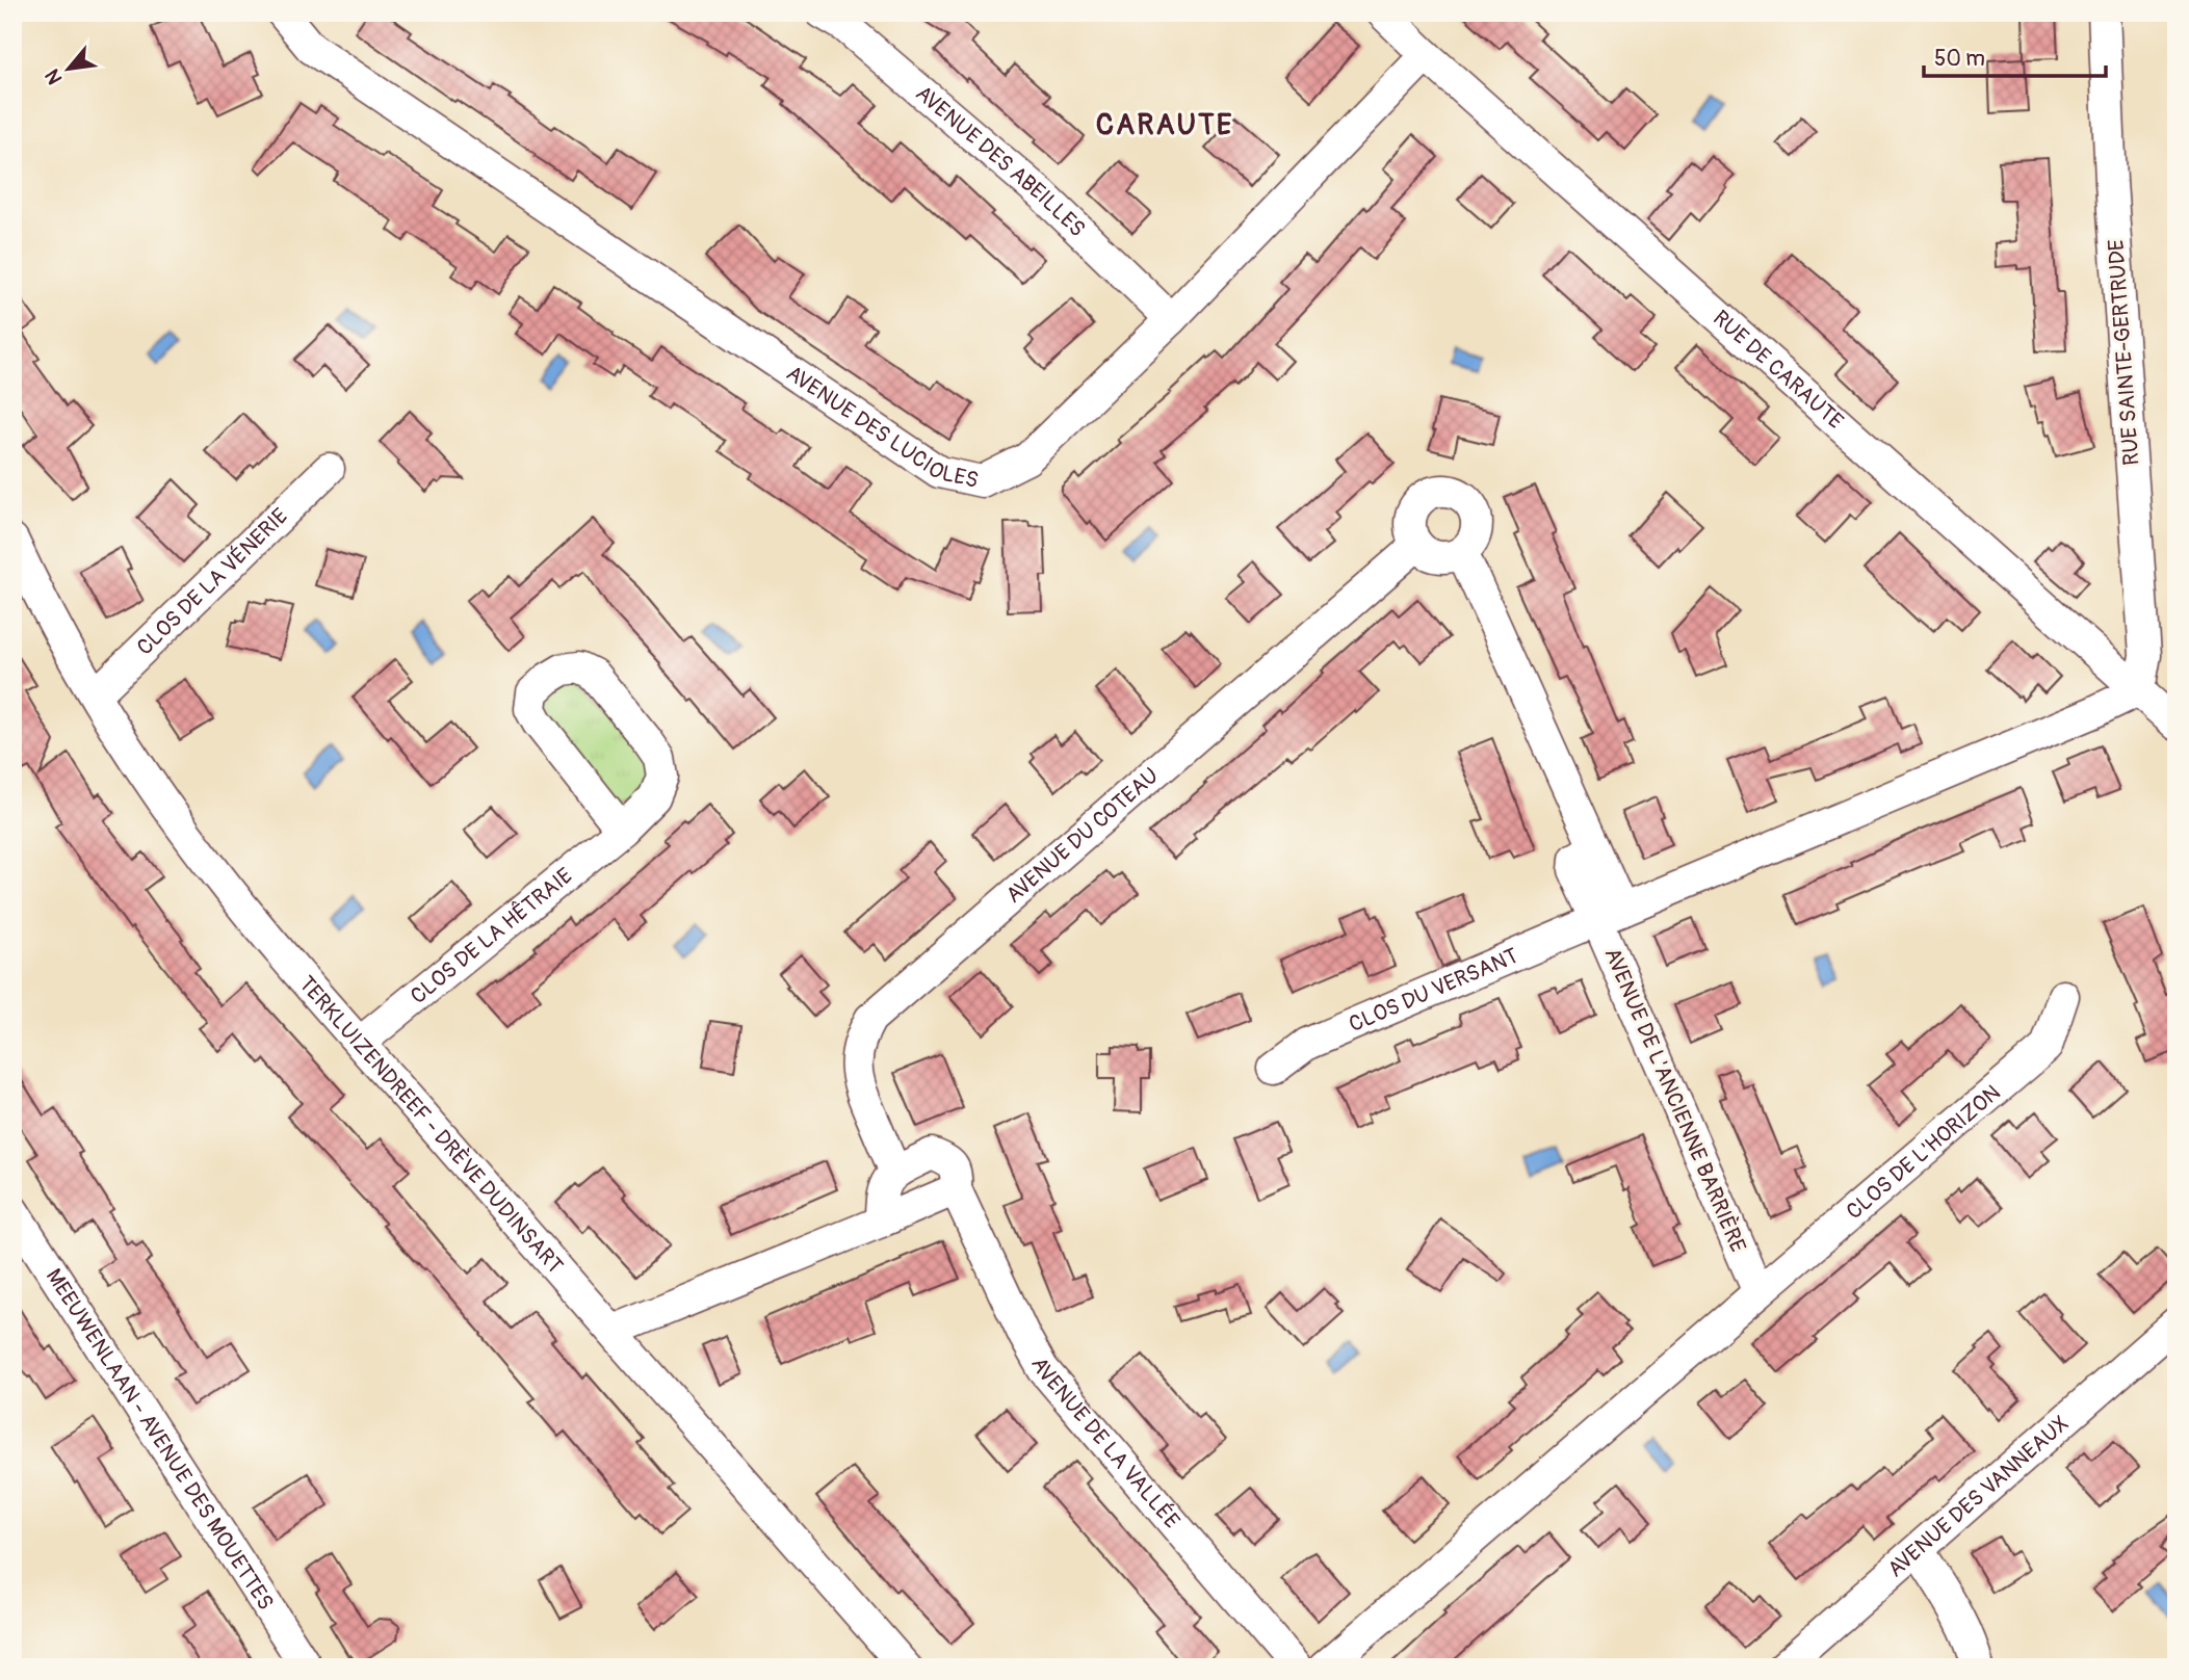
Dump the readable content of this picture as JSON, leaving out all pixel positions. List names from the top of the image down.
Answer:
{
  "streets": {
    "street": [
      "AVENUE DES ABEILLES",
      "RUE SAINTE-GERTRUDE",
      "RUE DE CARAUTE",
      "AVENUE DES LUCIOLES",
      "CLOS DE LA VÉNERIE",
      "AVENUE DU COTEAU",
      "CLOS DE LA HÊTRAIE",
      "CLOS DU VERSANT",
      "AVENUE DE L'ANCIENNE BARRIÈRE",
      "TERKLUIZENDREEF - DRÈVE DUDINSART",
      "CLOS DE L'HORIZON",
      "MEEUWENLAAN - AVENUE DES MOUETTES",
      "AVENUE DE LA VALLÉE",
      "AVENUE DES VANNEAUX"
    ]
  },
  "crossings": [
    ["AVENUE DES ABEILLES", "AVENUE DES LUCIOLES"],
    ["RUE SAINTE-GERTRUDE", "RUE DE CARAUTE"],
    ["RUE DE CARAUTE", "AVENUE DES LUCIOLES"],
    ["CLOS DE LA VÉNERIE", "TERKLUIZENDREEF - DRÈVE DUDINSART"],
    ["CLOS DE LA HÊTRAIE", "TERKLUIZENDREEF - DRÈVE DUDINSART"],
    ["CLOS DU VERSANT", "AVENUE DE L'ANCIENNE BARRIÈRE"],
    ["AVENUE DE L'ANCIENNE BARRIÈRE", "CLOS DE L'HORIZON"]
  ],
  "districts": ["CARAUTE"],
  "scale_bar": "50 m",
  "north": "bottom left"
}
